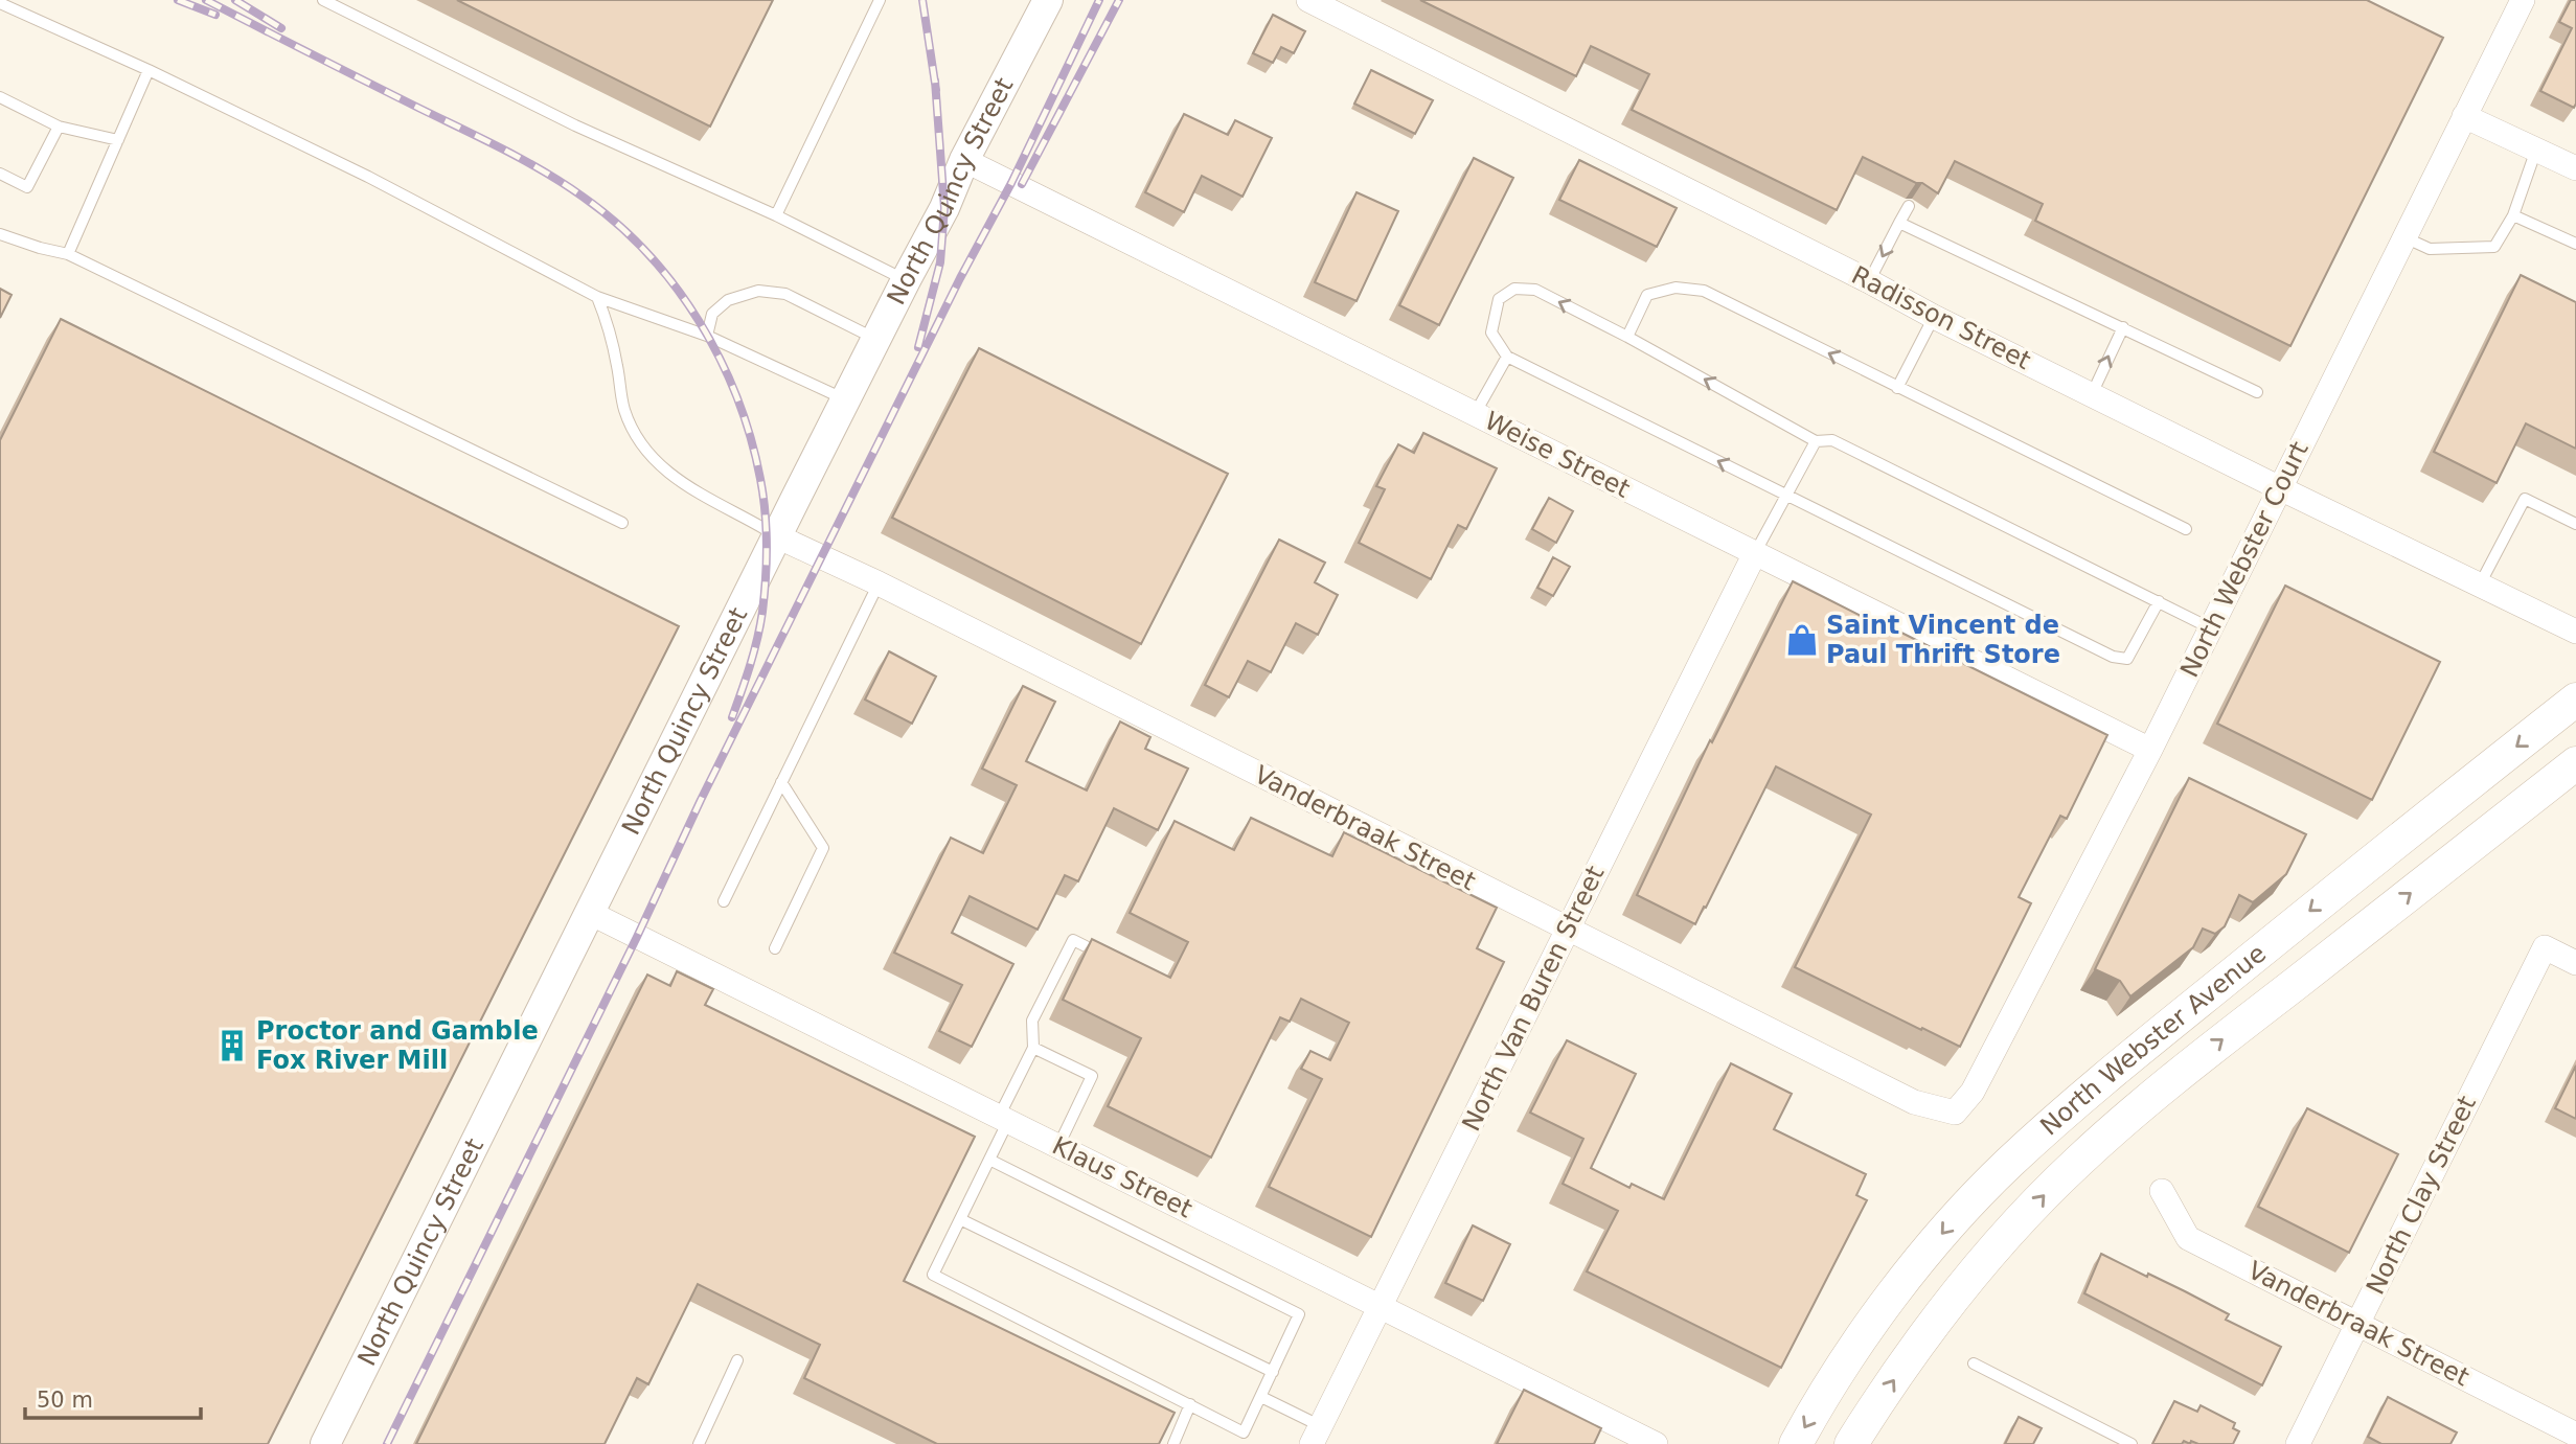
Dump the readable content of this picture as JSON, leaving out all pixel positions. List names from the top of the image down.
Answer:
{
  "streets": {
    "main road": ["North Webster Avenue"],
    "street": [
      "North Quincy Street",
      "Radisson Street",
      "Weise Street",
      "North Webster Court",
      "Vanderbraak Street",
      "North Van Buren Street",
      "Klaus Street",
      "North Clay Street"
    ]
  },
  "crossings": [
    ["North Quincy Street", "Weise Street"],
    ["North Quincy Street", "Vanderbraak Street"],
    ["North Quincy Street", "Klaus Street"],
    ["Radisson Street", "North Webster Court"],
    ["Weise Street", "North Webster Court"],
    ["Weise Street", "North Van Buren Street"],
    ["North Webster Court", "Vanderbraak Street"],
    ["Vanderbraak Street", "North Van Buren Street"],
    ["Vanderbraak Street", "North Clay Street"],
    ["North Van Buren Street", "Klaus Street"]
  ],
  "places": {
    "shop": ["Saint Vincent de Paul Thrift Store"],
    "building": ["Proctor and Gamble Fox River Mill"]
  },
  "scale_bar": "50 m"
}
